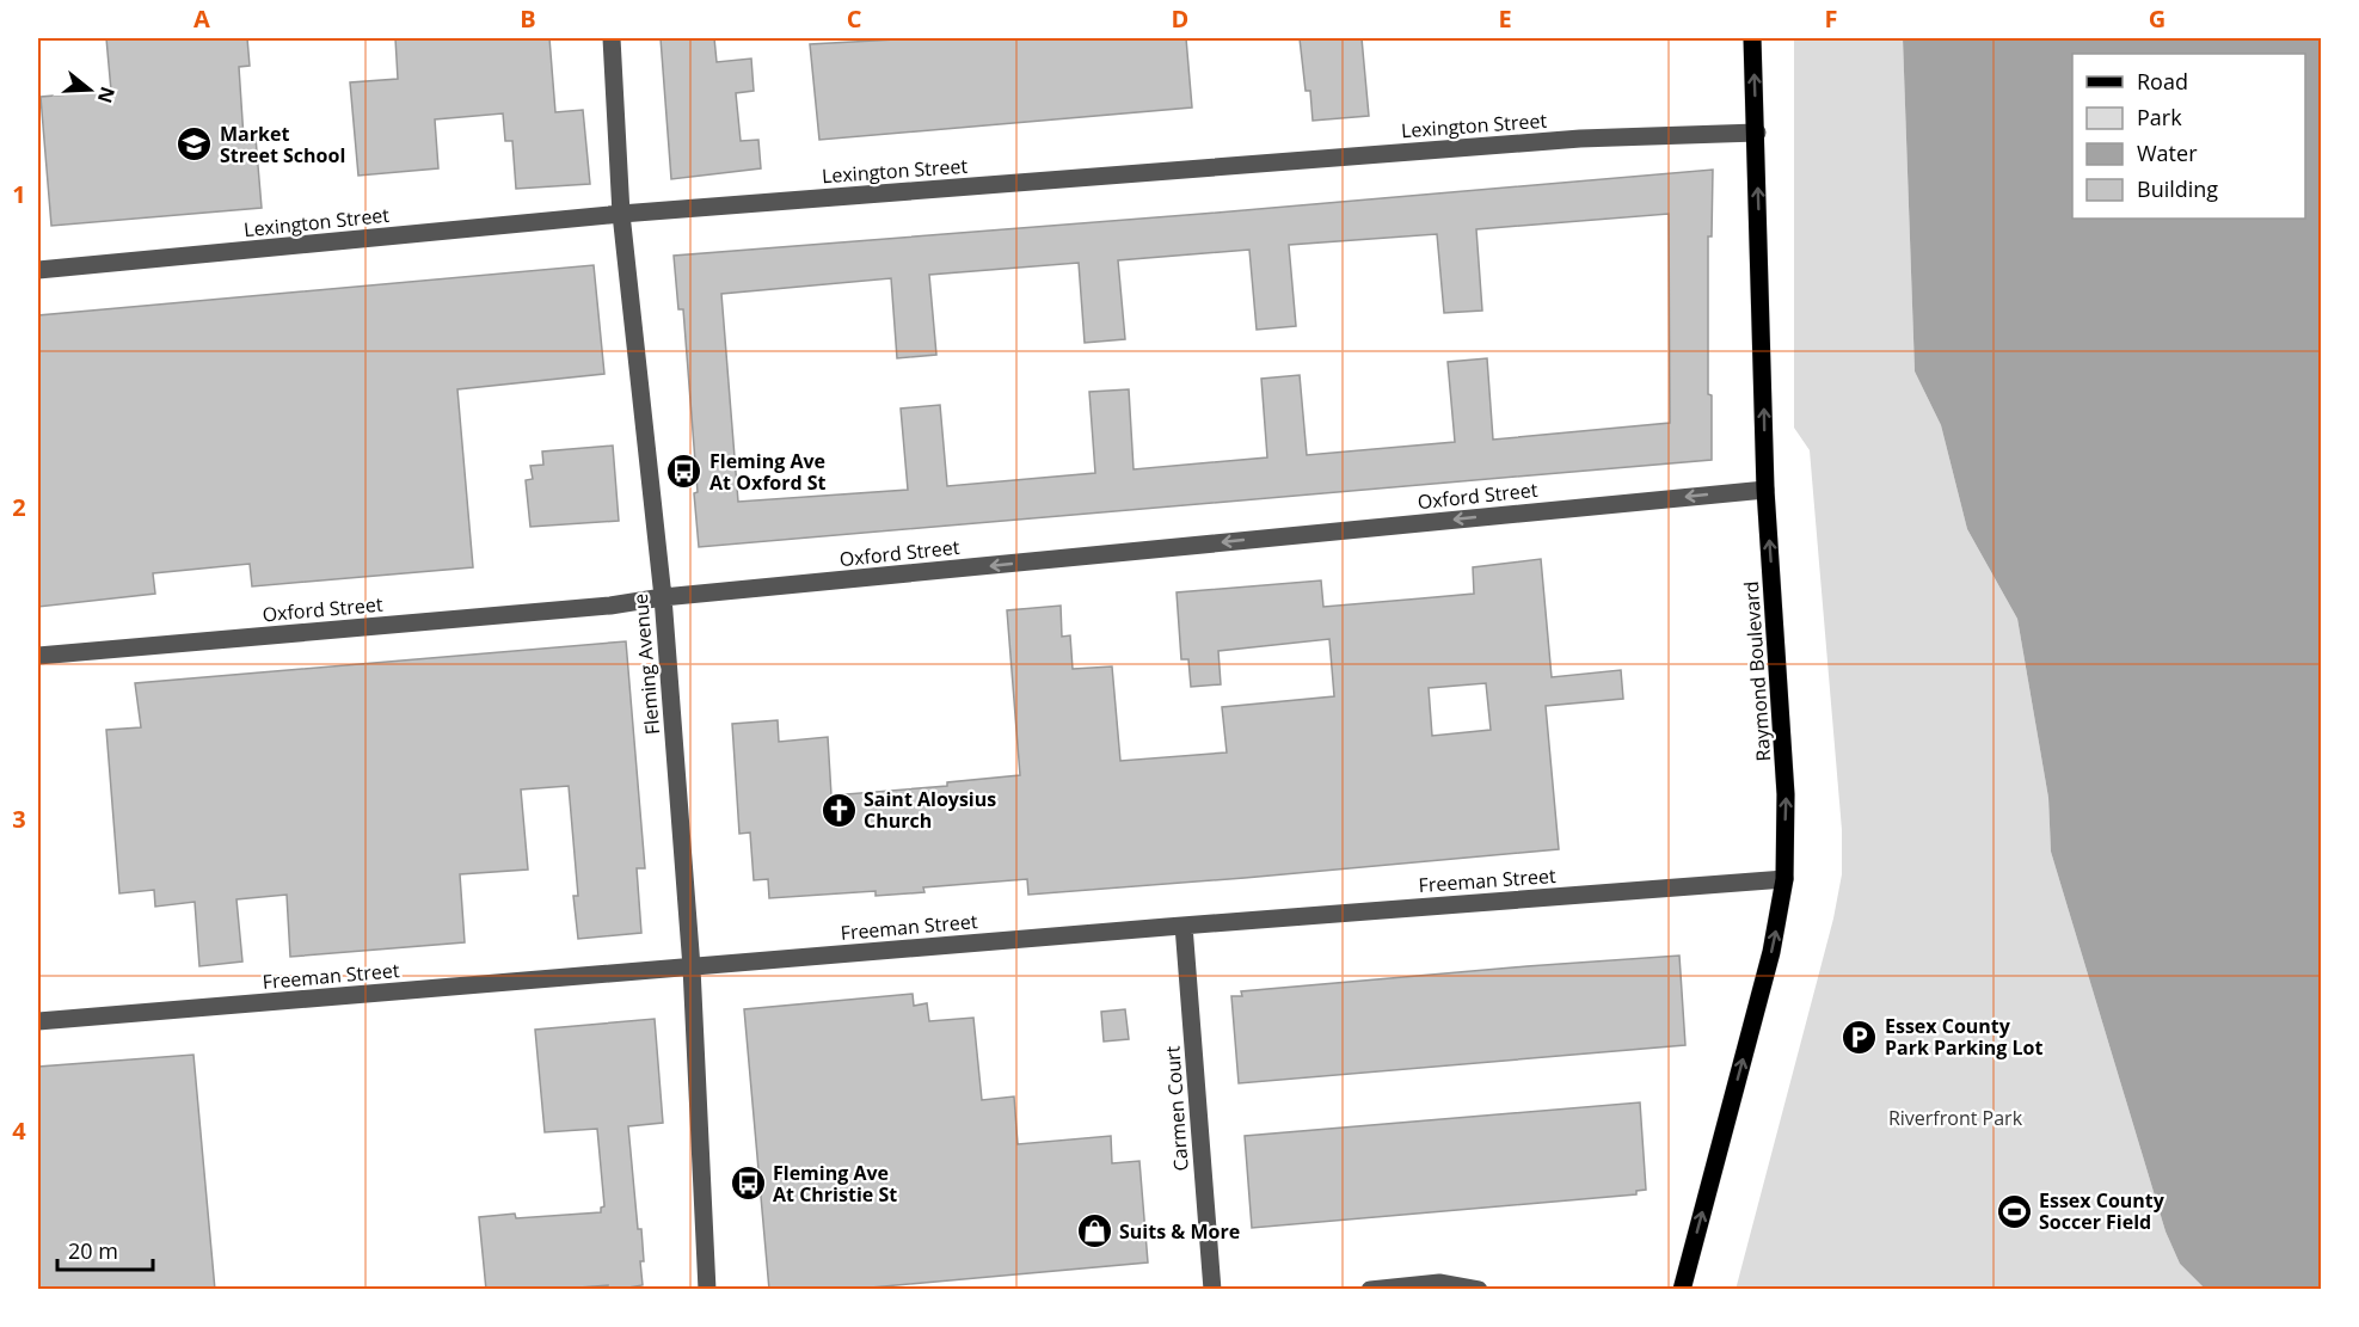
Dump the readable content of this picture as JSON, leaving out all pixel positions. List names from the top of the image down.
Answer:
{
  "streets": {
    "main road": ["Raymond Boulevard"],
    "street": [
      "Lexington Street",
      "Oxford Street",
      "Fleming Avenue",
      "Freeman Street",
      "Carmen Court"
    ]
  },
  "crossings": [
    ["Lexington Street", "Fleming Avenue"],
    ["Lexington Street", "Raymond Boulevard"],
    ["Oxford Street", "Fleming Avenue"],
    ["Oxford Street", "Raymond Boulevard"],
    ["Fleming Avenue", "Freeman Street"],
    ["Raymond Boulevard", "Freeman Street"],
    ["Freeman Street", "Carmen Court"]
  ],
  "one_way": ["Oxford Street", "Raymond Boulevard"],
  "parks": ["Riverfront Park"],
  "places": {
    "school or university": ["Market Street School"],
    "bus stop": ["Fleming Ave At Oxford St", "Fleming Ave At Christie St"],
    "church": ["Saint Aloysius Church"],
    "parking": ["Essex County Park Parking Lot"],
    "sports": ["Essex County Soccer Field"],
    "shop": ["Suits & More"]
  },
  "legend": [
    "Road",
    "Park",
    "Water",
    "Building"
  ],
  "scale_bar": "20 m",
  "north": "right",
  "grid": {
    "columns": [
      "A",
      "B",
      "C",
      "D",
      "E",
      "F",
      "G"
    ],
    "rows": [
      "1",
      "2",
      "3",
      "4"
    ]
  }
}
